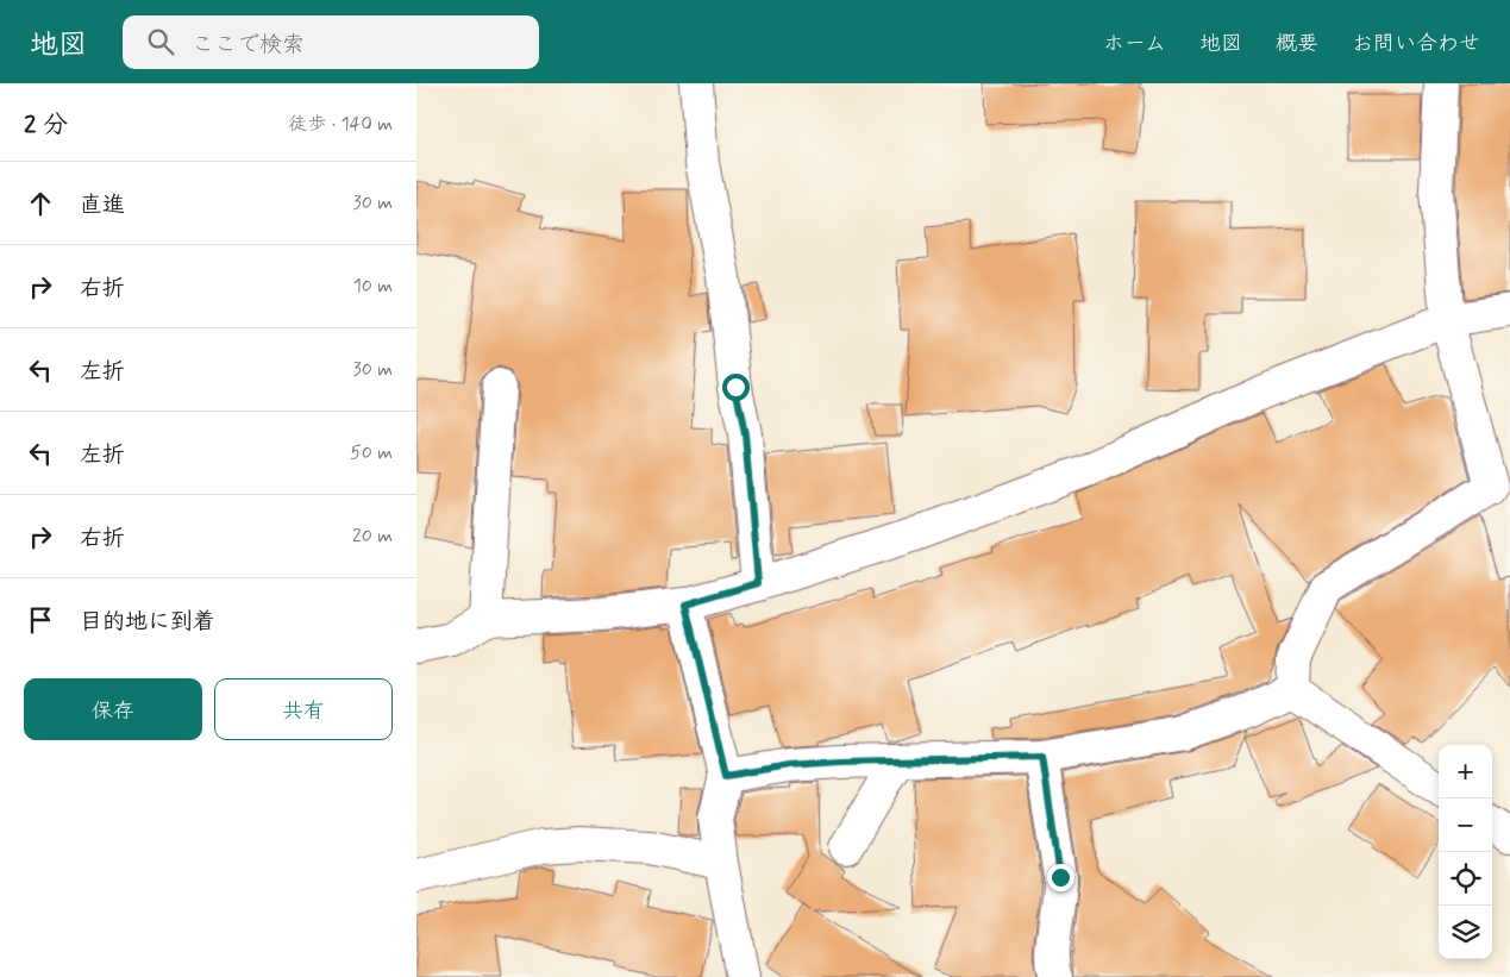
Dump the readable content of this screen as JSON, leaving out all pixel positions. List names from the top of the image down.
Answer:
{
  "page": {
    "header": "地図",
    "search": "ここで検索",
    "nav": [
      "ホーム",
      "地図",
      "概要",
      "お問い合わせ"
    ],
    "heading": ["2 分", "徒歩 · 140 m"],
    "list": [
      ["直進", "30 m"],
      ["右折", "10 m"],
      ["左折", "30 m"],
      ["左折", "50 m"],
      ["右折", "20 m"],
      "目的地に到着"
    ],
    "buttons": ["保存", "共有"],
    "map_buttons": ["+", "−"]
  }
}
